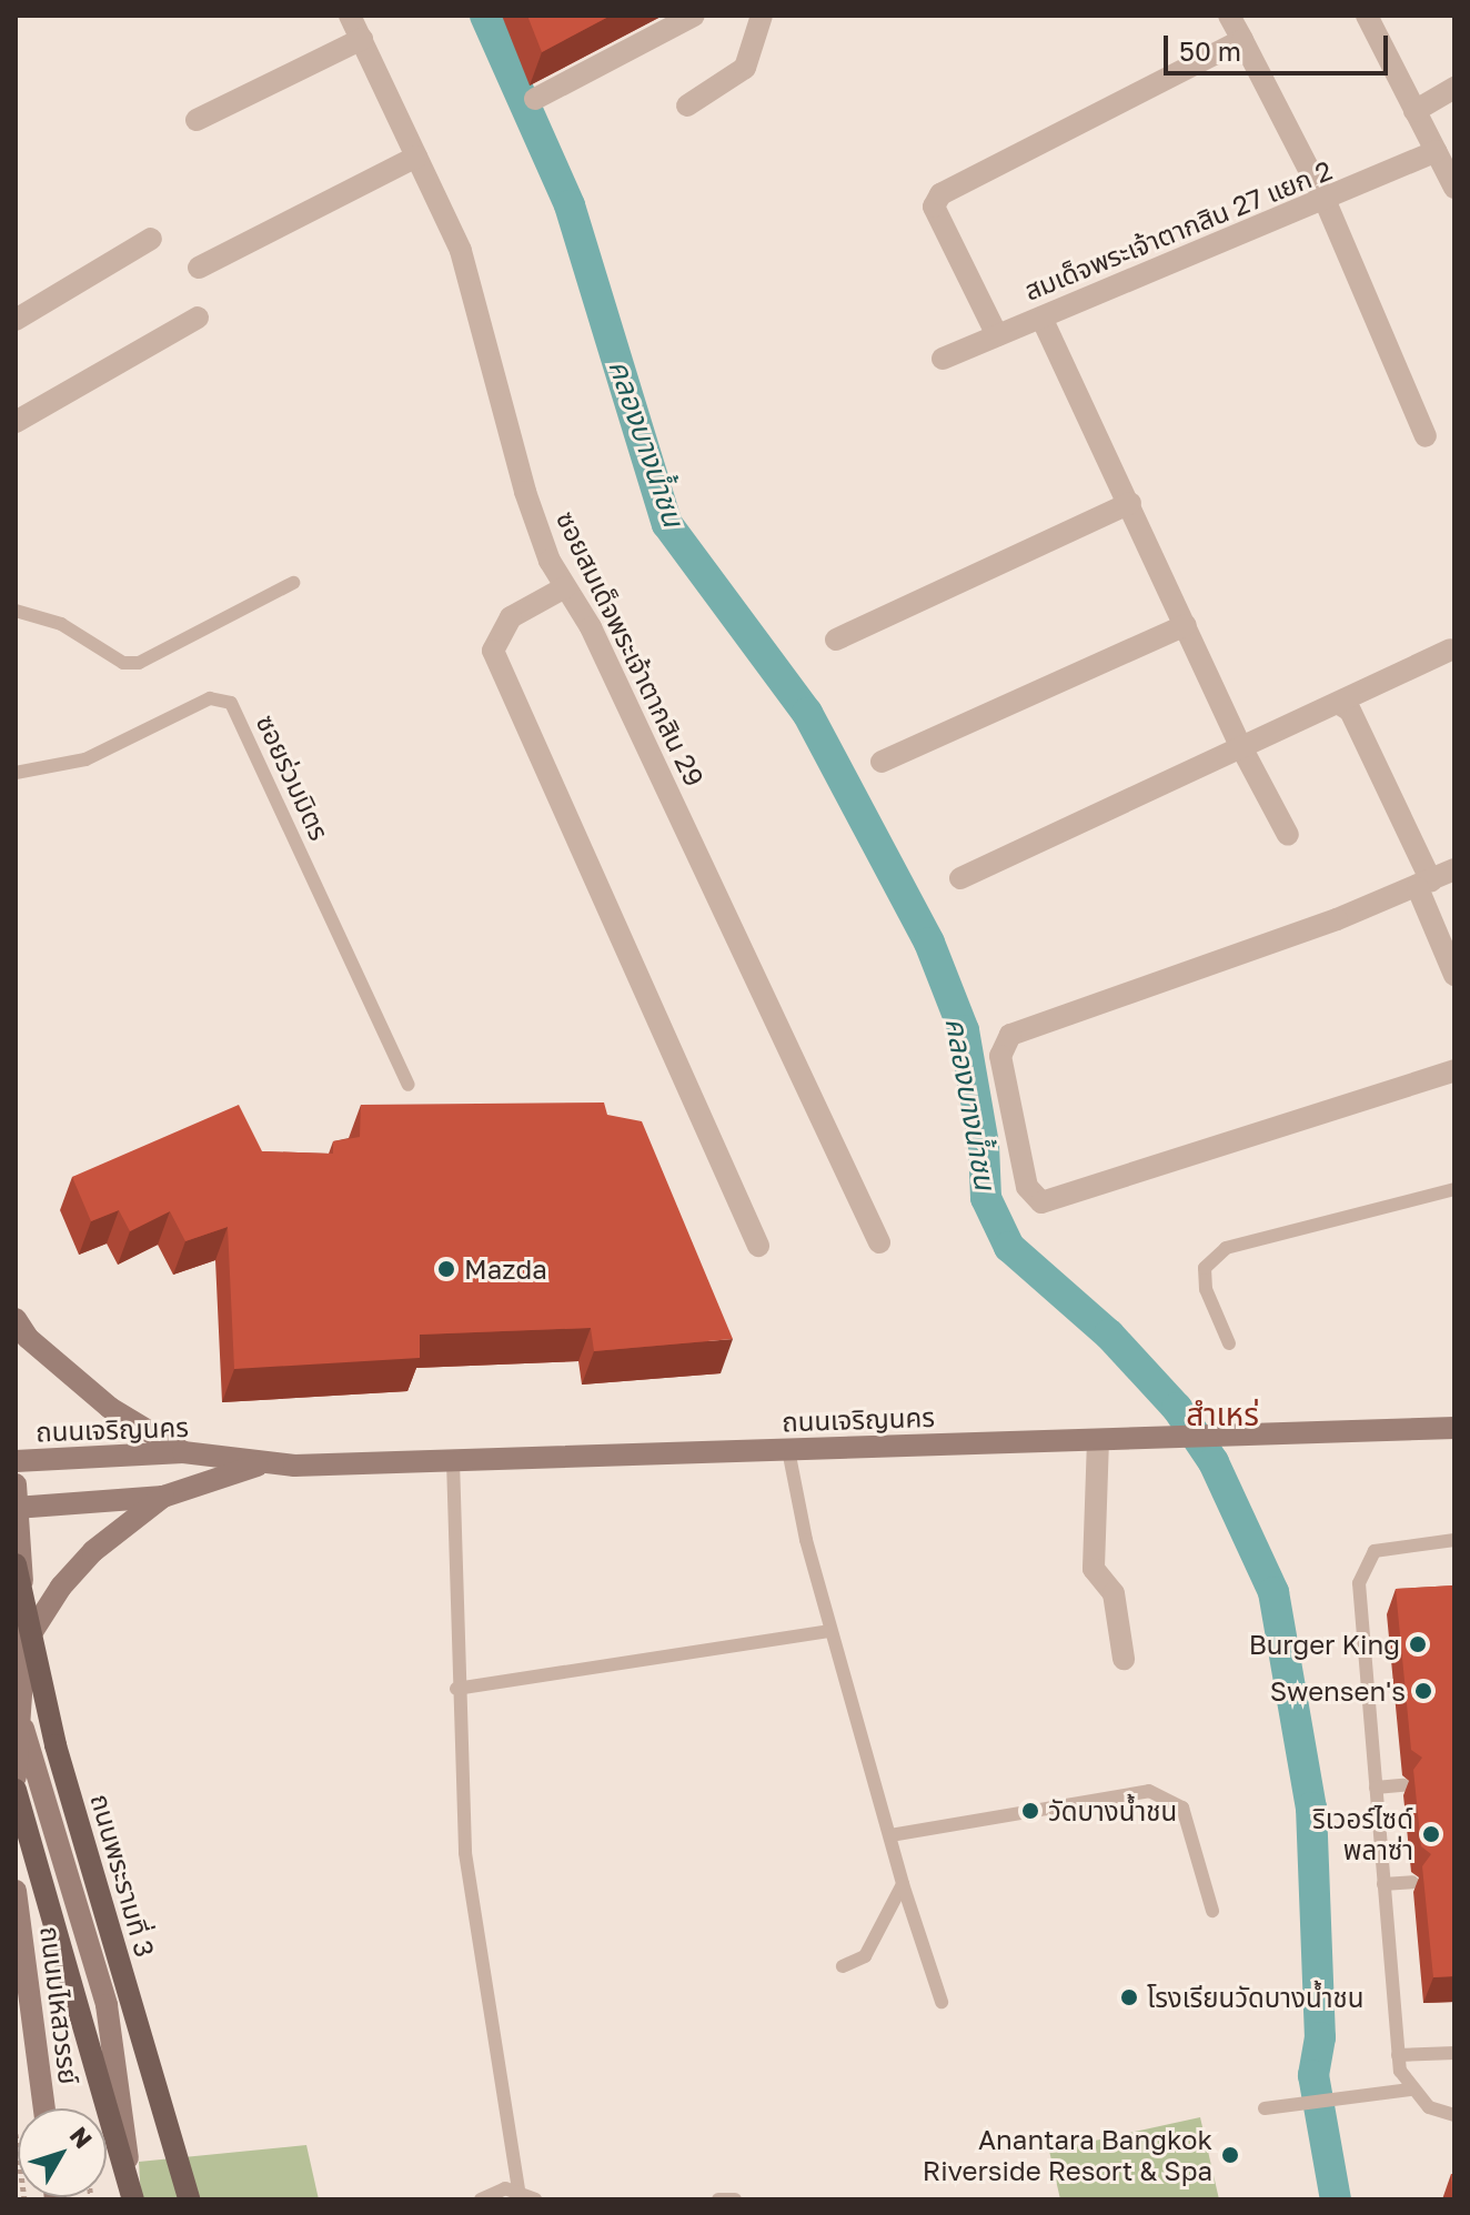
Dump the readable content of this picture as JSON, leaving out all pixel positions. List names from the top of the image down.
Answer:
{
  "streets": {
    "main road": ["ถนนเจริญนคร", "ถนนพระรามที่ 3", "ถนนมไหสวรรย์"],
    "street": ["สมเด็จพระเจ้าตากสิน 27 แยก 2", "ซอยสมเด็จพระเจ้าตากสิน 29"],
    "lane": ["ซอยร่วมมิตร"]
  },
  "districts": ["สำเหร่"],
  "water": ["คลองบางน้ำชน"],
  "places": [
    "Mazda",
    "Burger King",
    "Swensen's",
    "วัดบางน้ำชน",
    "ริเวอร์ไซด์ พลาซ่า",
    "โรงเรียนวัดบางน้ำชน",
    "Anantara Bangkok Riverside Resort & Spa"
  ],
  "scale_bar": "50 m",
  "north": "top right"
}
